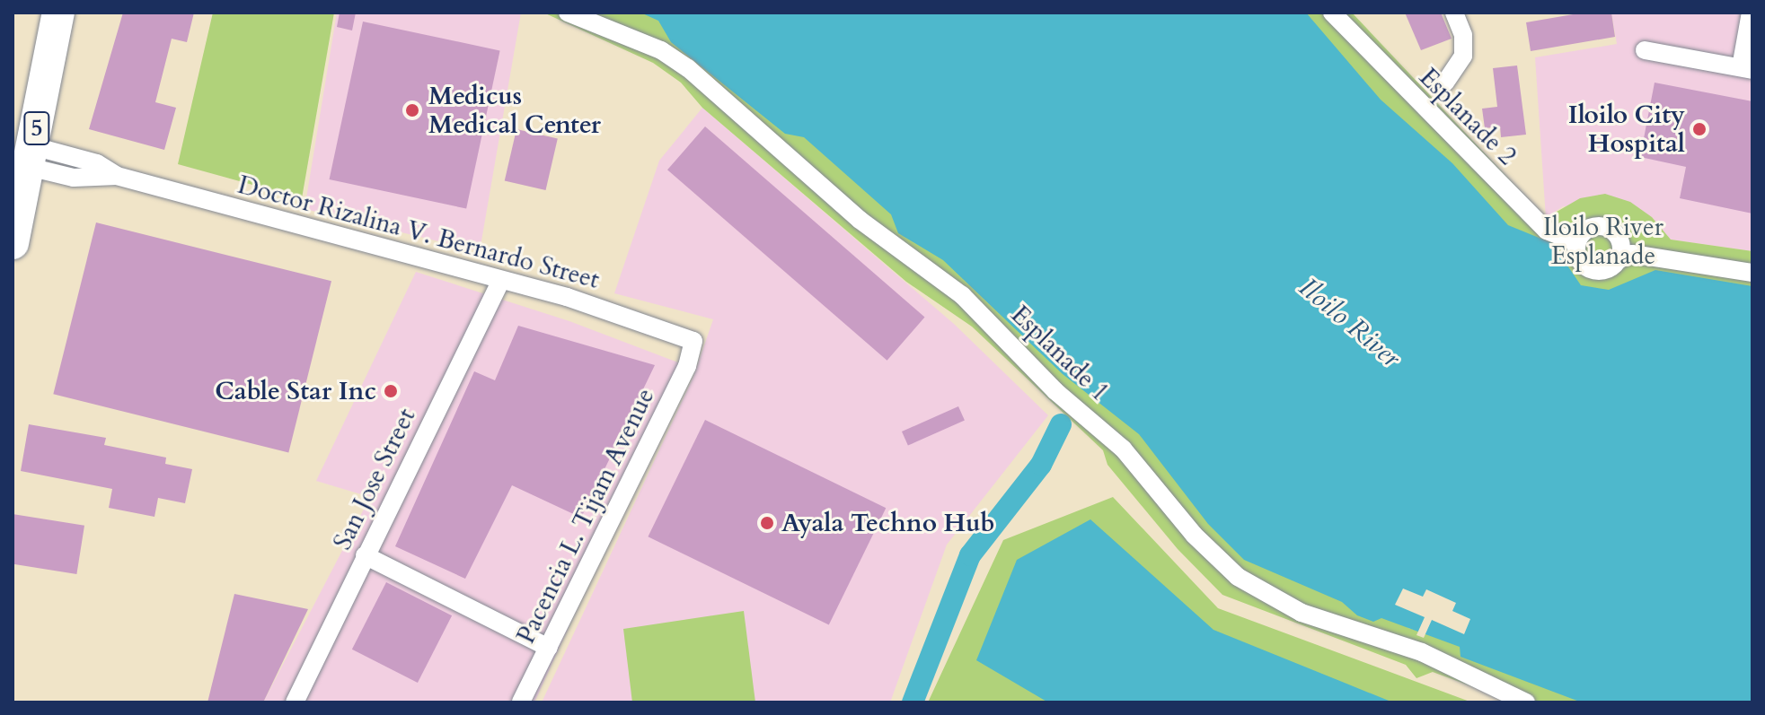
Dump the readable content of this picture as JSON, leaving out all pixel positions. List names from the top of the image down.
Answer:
{
  "streets": {
    "highway": ["5"],
    "street": [
      "Esplanade 2",
      "Doctor Rizalina V. Bernardo Street",
      "Esplanade 1",
      "San Jose Street",
      "Pacencia L. Tijam Avenue"
    ]
  },
  "crossings": [
    ["5", "Doctor Rizalina V. Bernardo Street"],
    ["Doctor Rizalina V. Bernardo Street", "San Jose Street"],
    ["Doctor Rizalina V. Bernardo Street", "Pacencia L. Tijam Avenue"]
  ],
  "water": ["Iloilo River"],
  "parks": ["Iloilo River Esplanade"],
  "places": [
    "Medicus Medical Center",
    "Iloilo City Hospital",
    "Cable Star Inc",
    "Ayala Techno Hub"
  ]
}
